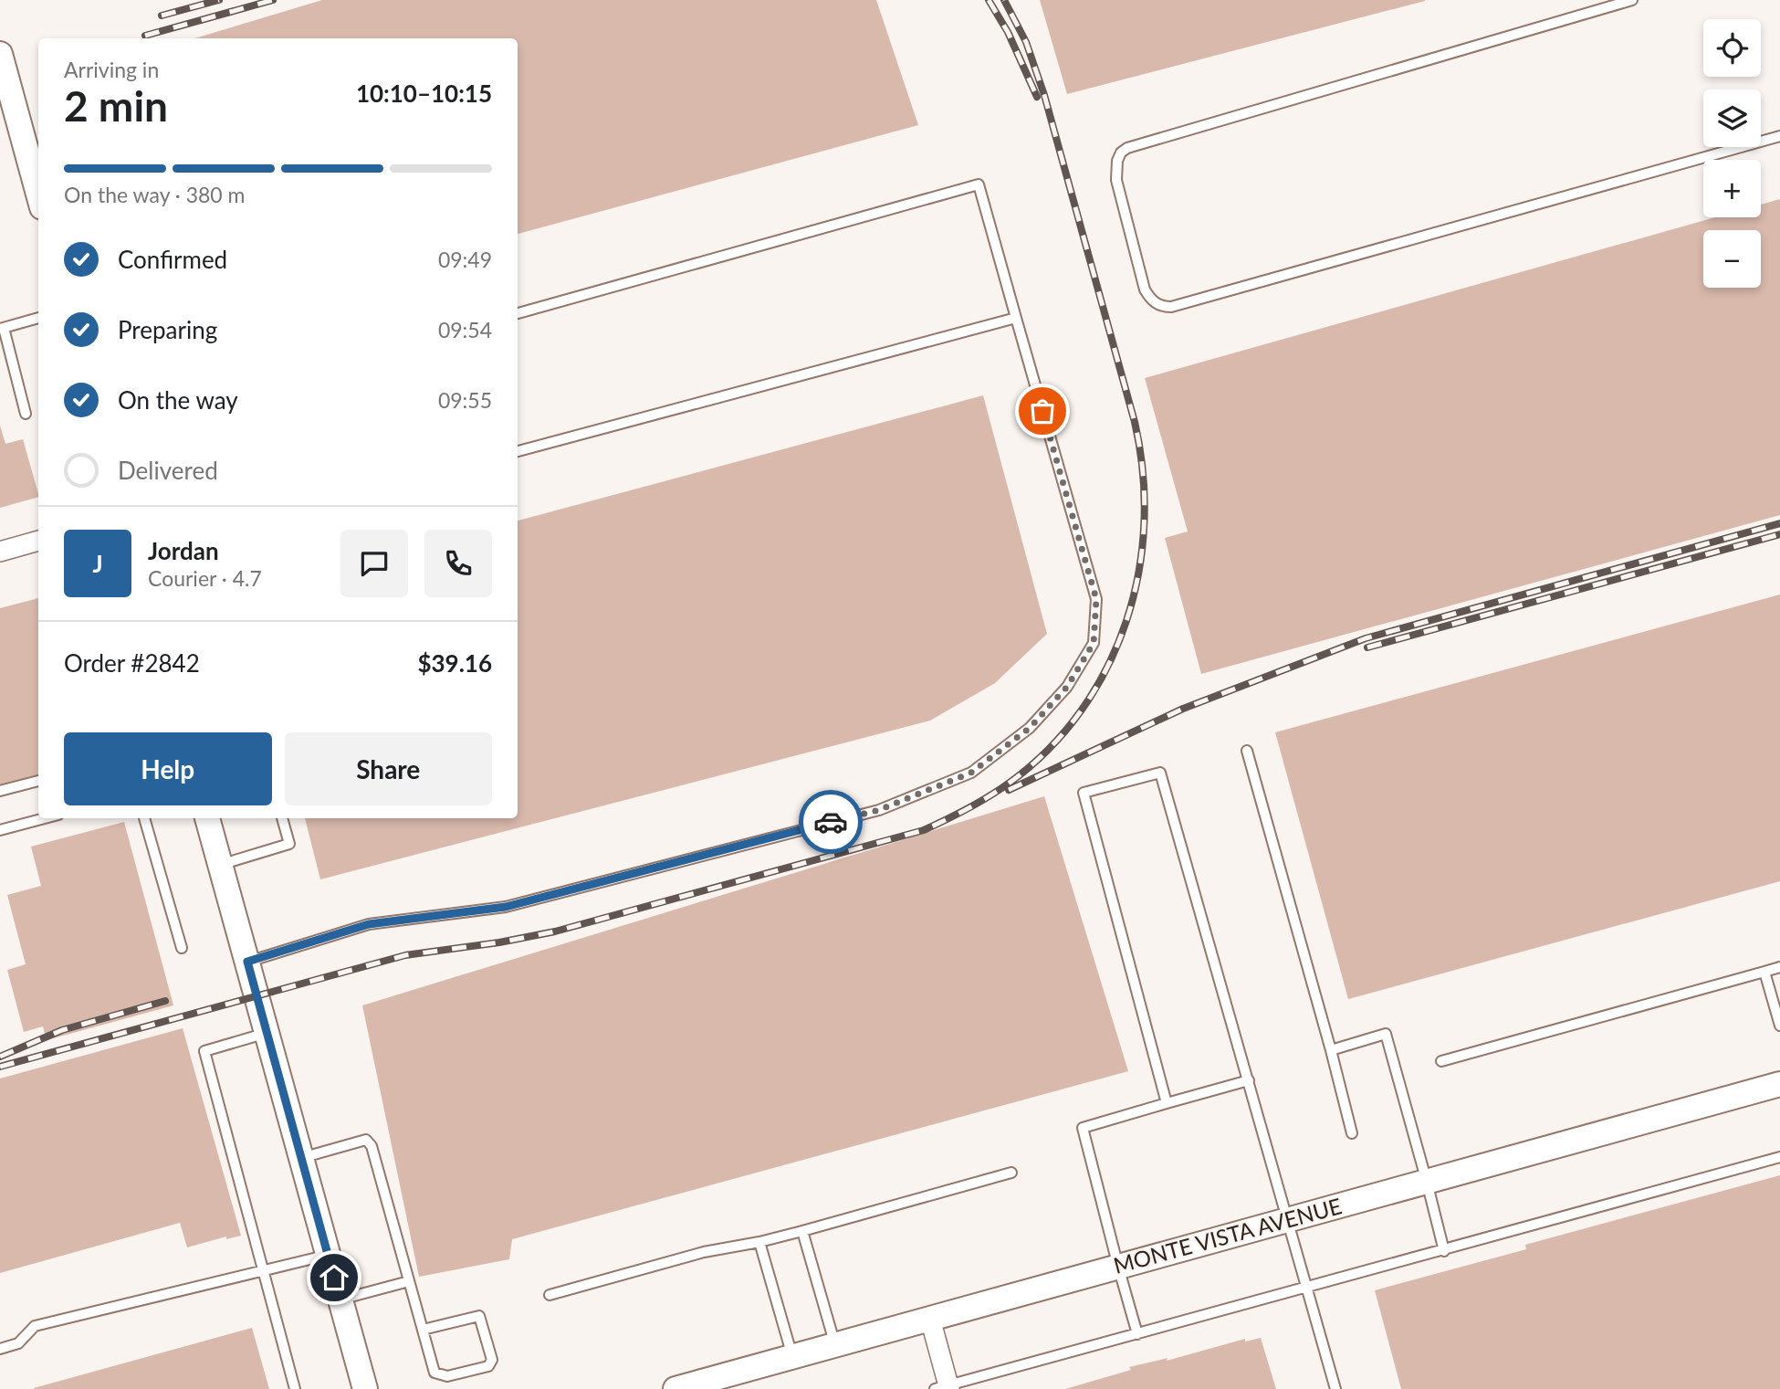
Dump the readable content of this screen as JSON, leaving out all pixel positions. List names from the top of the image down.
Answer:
{
  "streets": {
    "street": ["MONTE VISTA AVENUE"]
  },
  "page": {
    "map_buttons": ["+", "−"],
    "heading": ["2 min", "Arriving in", "10:10–10:15"],
    "panel": [
      "Jordan",
      "Courier · 4.7",
      "Order #2842",
      "$39.16"
    ],
    "bar": "On the way · 380 m",
    "list": [
      ["Confirmed", "09:49"],
      ["Preparing", "09:54"],
      ["On the way", "09:55"],
      "Delivered"
    ],
    "round": "J",
    "buttons": ["Help", "Share"]
  }
}
